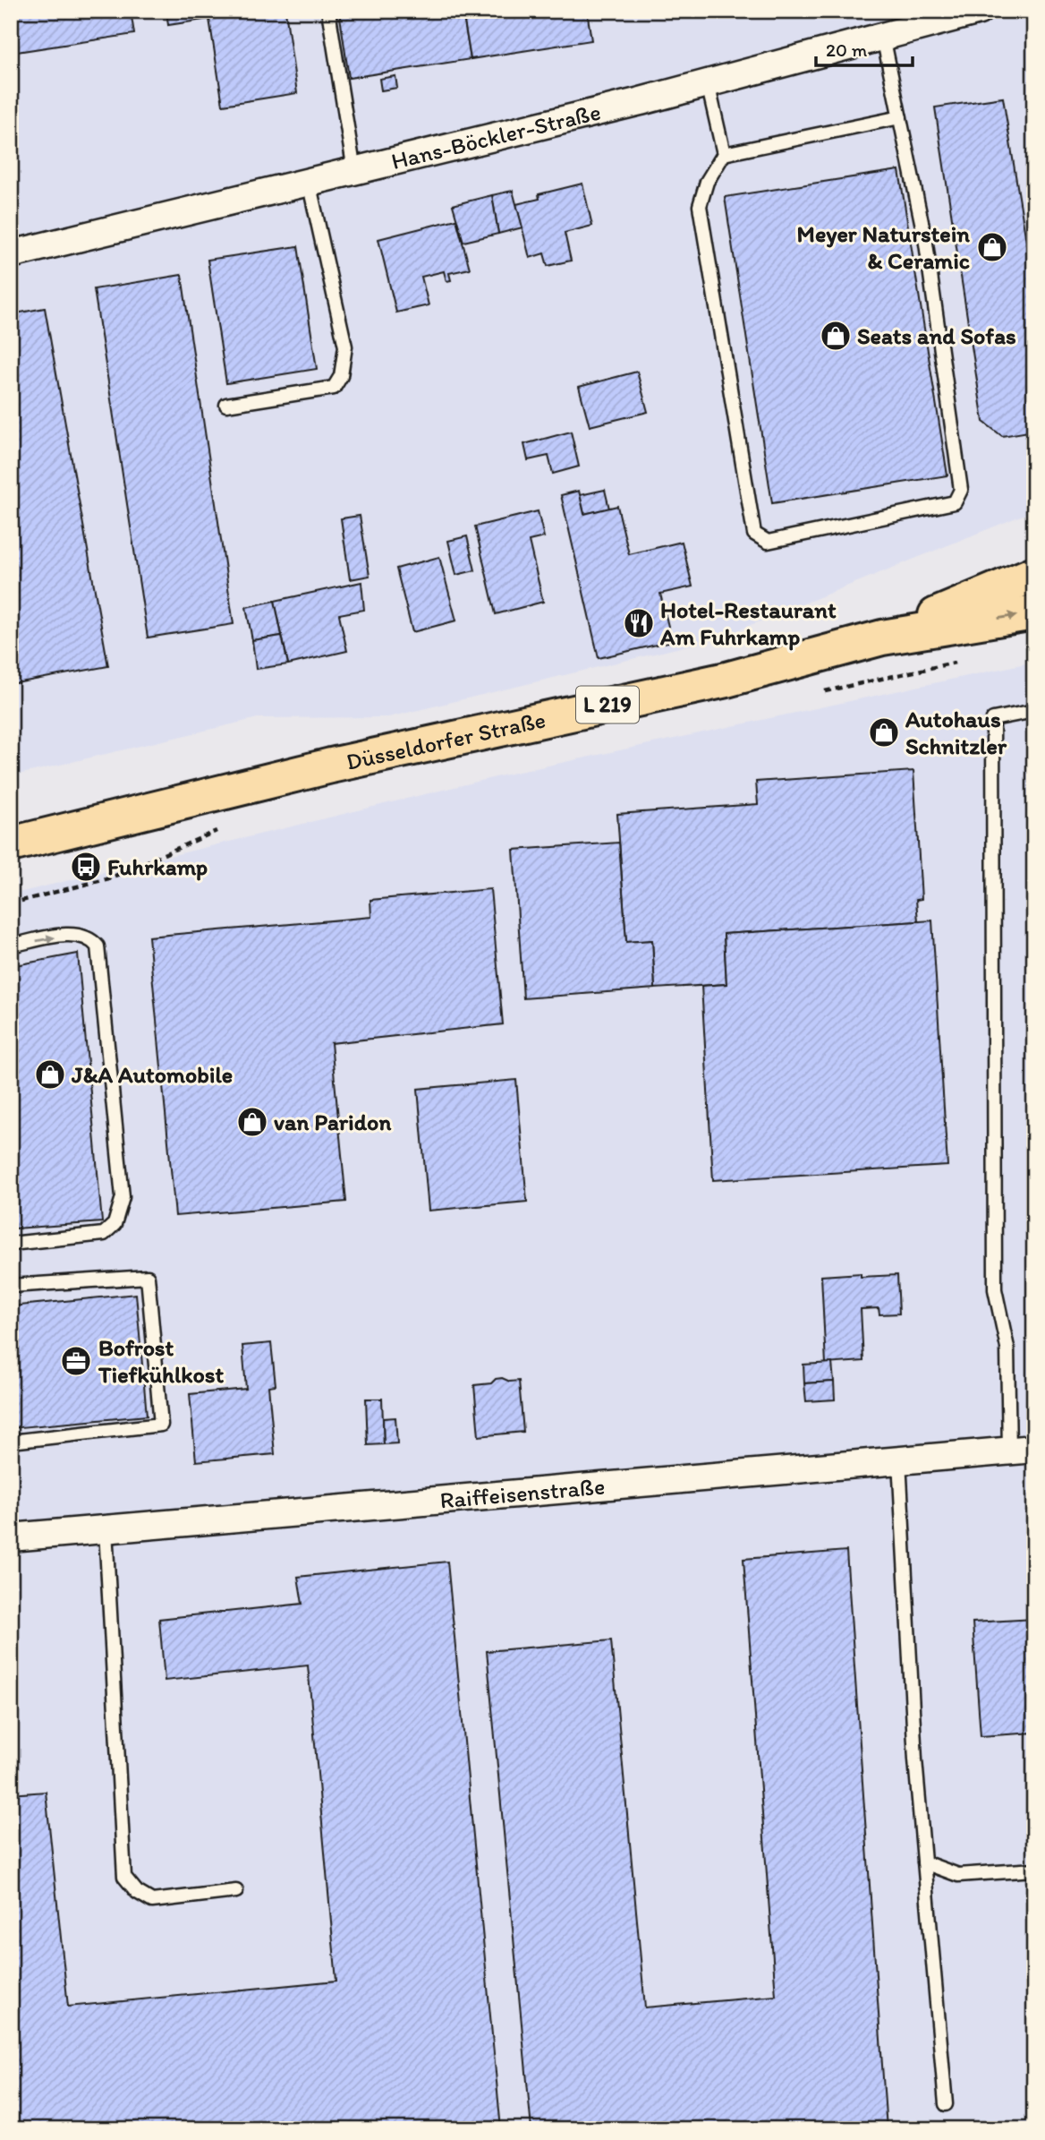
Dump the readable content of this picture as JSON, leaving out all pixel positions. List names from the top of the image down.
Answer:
{
  "streets": {
    "main road": ["L 219", "Düsseldorfer Straße"],
    "street": ["Hans-Böckler-Straße", "Raiffeisenstraße"]
  },
  "places": {
    "shop": [
      "Meyer Naturstein & Ceramic",
      "Seats and Sofas",
      "Autohaus Schnitzler",
      "J&A Automobile",
      "van Paridon"
    ],
    "restaurant": ["Hotel-Restaurant Am Fuhrkamp"],
    "bus stop": ["Fuhrkamp"],
    "office": ["Bofrost Tiefkühlkost"]
  },
  "scale_bar": "20 m"
}
